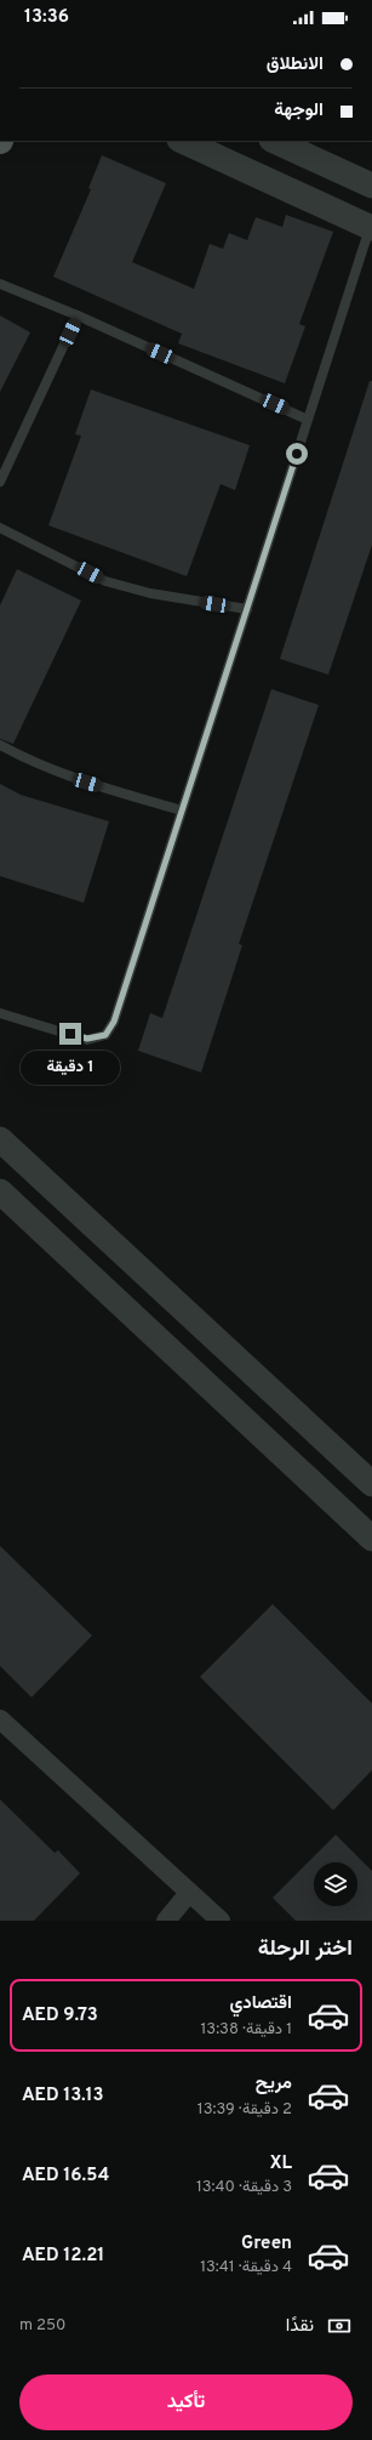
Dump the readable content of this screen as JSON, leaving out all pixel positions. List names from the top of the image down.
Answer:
{
  "page": {
    "status": "13:36",
    "banner": ["الانطلاق", "الوجهة"],
    "bubble": "1 دقيقة",
    "heading": "اختر الرحلة",
    "list": [
      {
        "name": "اقتصادي",
        "note": "1 دقيقة · 13:38",
        "value": "AED 9.73"
      },
      {
        "name": "مريح",
        "note": "2 دقيقة · 13:39",
        "value": "AED 13.13"
      },
      {
        "name": "XL",
        "note": "3 دقيقة · 13:40",
        "value": "AED 16.54"
      },
      {
        "name": "Green",
        "note": "4 دقيقة · 13:41",
        "value": "AED 12.21"
      }
    ],
    "pay": ["نقدًا", "250 m"],
    "buttons": "تأكيد"
  }
}
